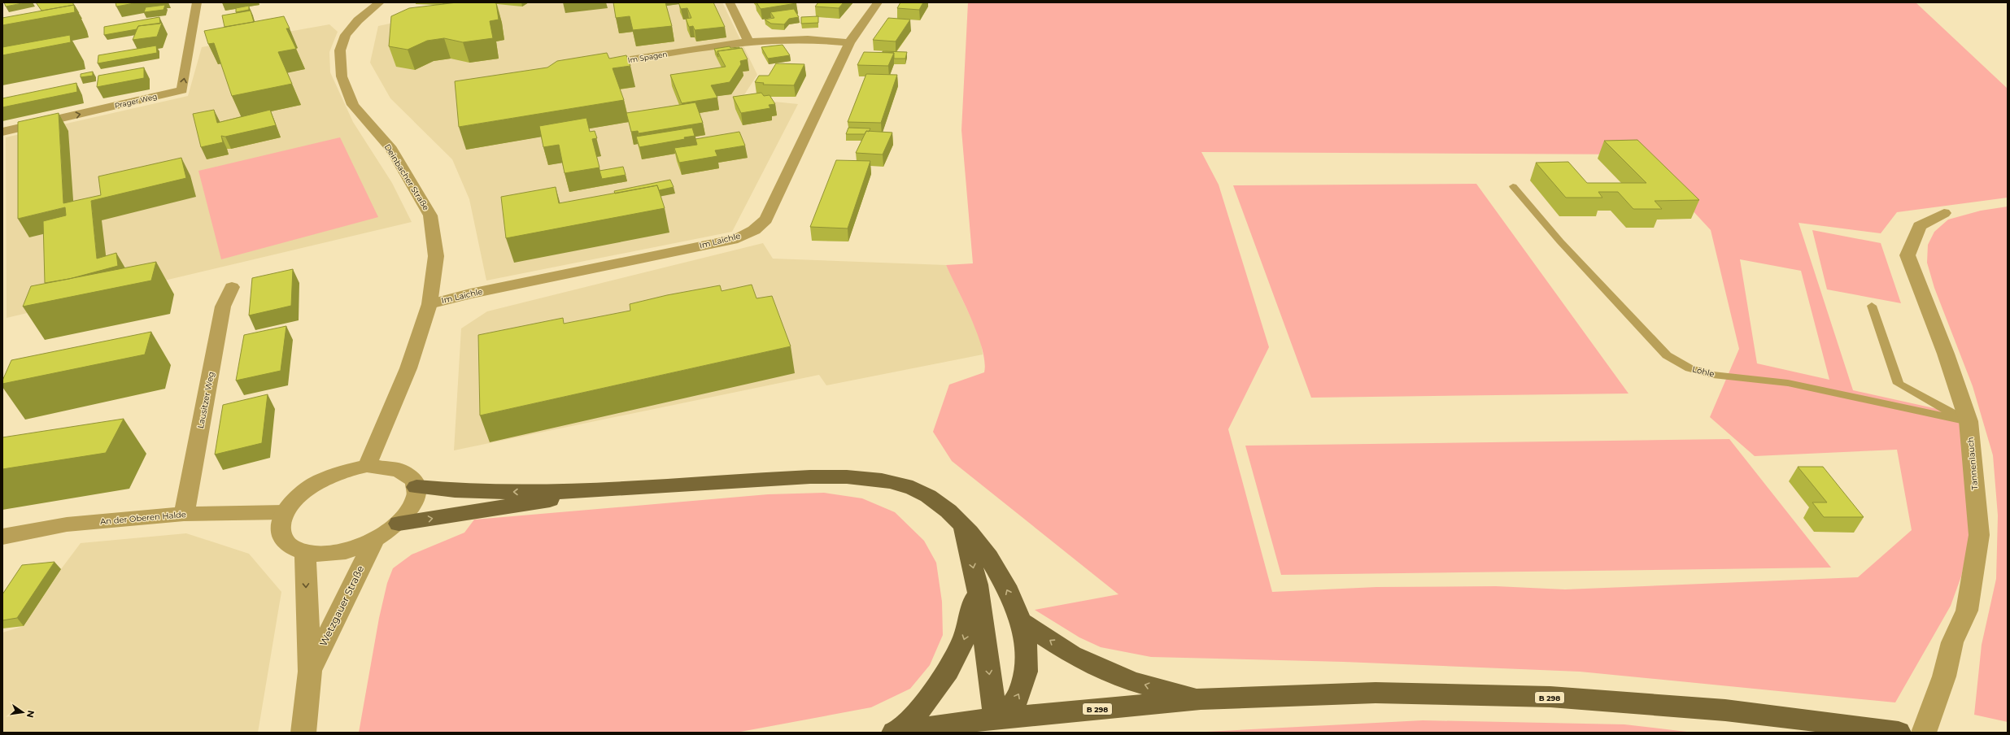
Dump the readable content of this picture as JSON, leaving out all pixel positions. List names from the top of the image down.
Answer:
{
  "streets": {
    "main road": ["B 298"],
    "street": [
      "Im Spagen",
      "Prager Weg",
      "Deinbacher Straße",
      "Im Laichle",
      "Lausitzer Weg",
      "Tannenlauch",
      "An der Oberen Halde",
      "Wetzgauer Straße"
    ],
    "lane": ["Löhle"]
  },
  "crossings": [
    ["Im Spagen", "Im Laichle"],
    ["Deinbacher Straße", "Im Laichle"],
    ["Deinbacher Straße", "Wetzgauer Straße"],
    ["Löhle", "Tannenlauch"],
    ["Lausitzer Weg", "An der Oberen Halde"],
    ["An der Oberen Halde", "Wetzgauer Straße"]
  ],
  "one_way": ["Prager Weg"],
  "north": "right"
}
